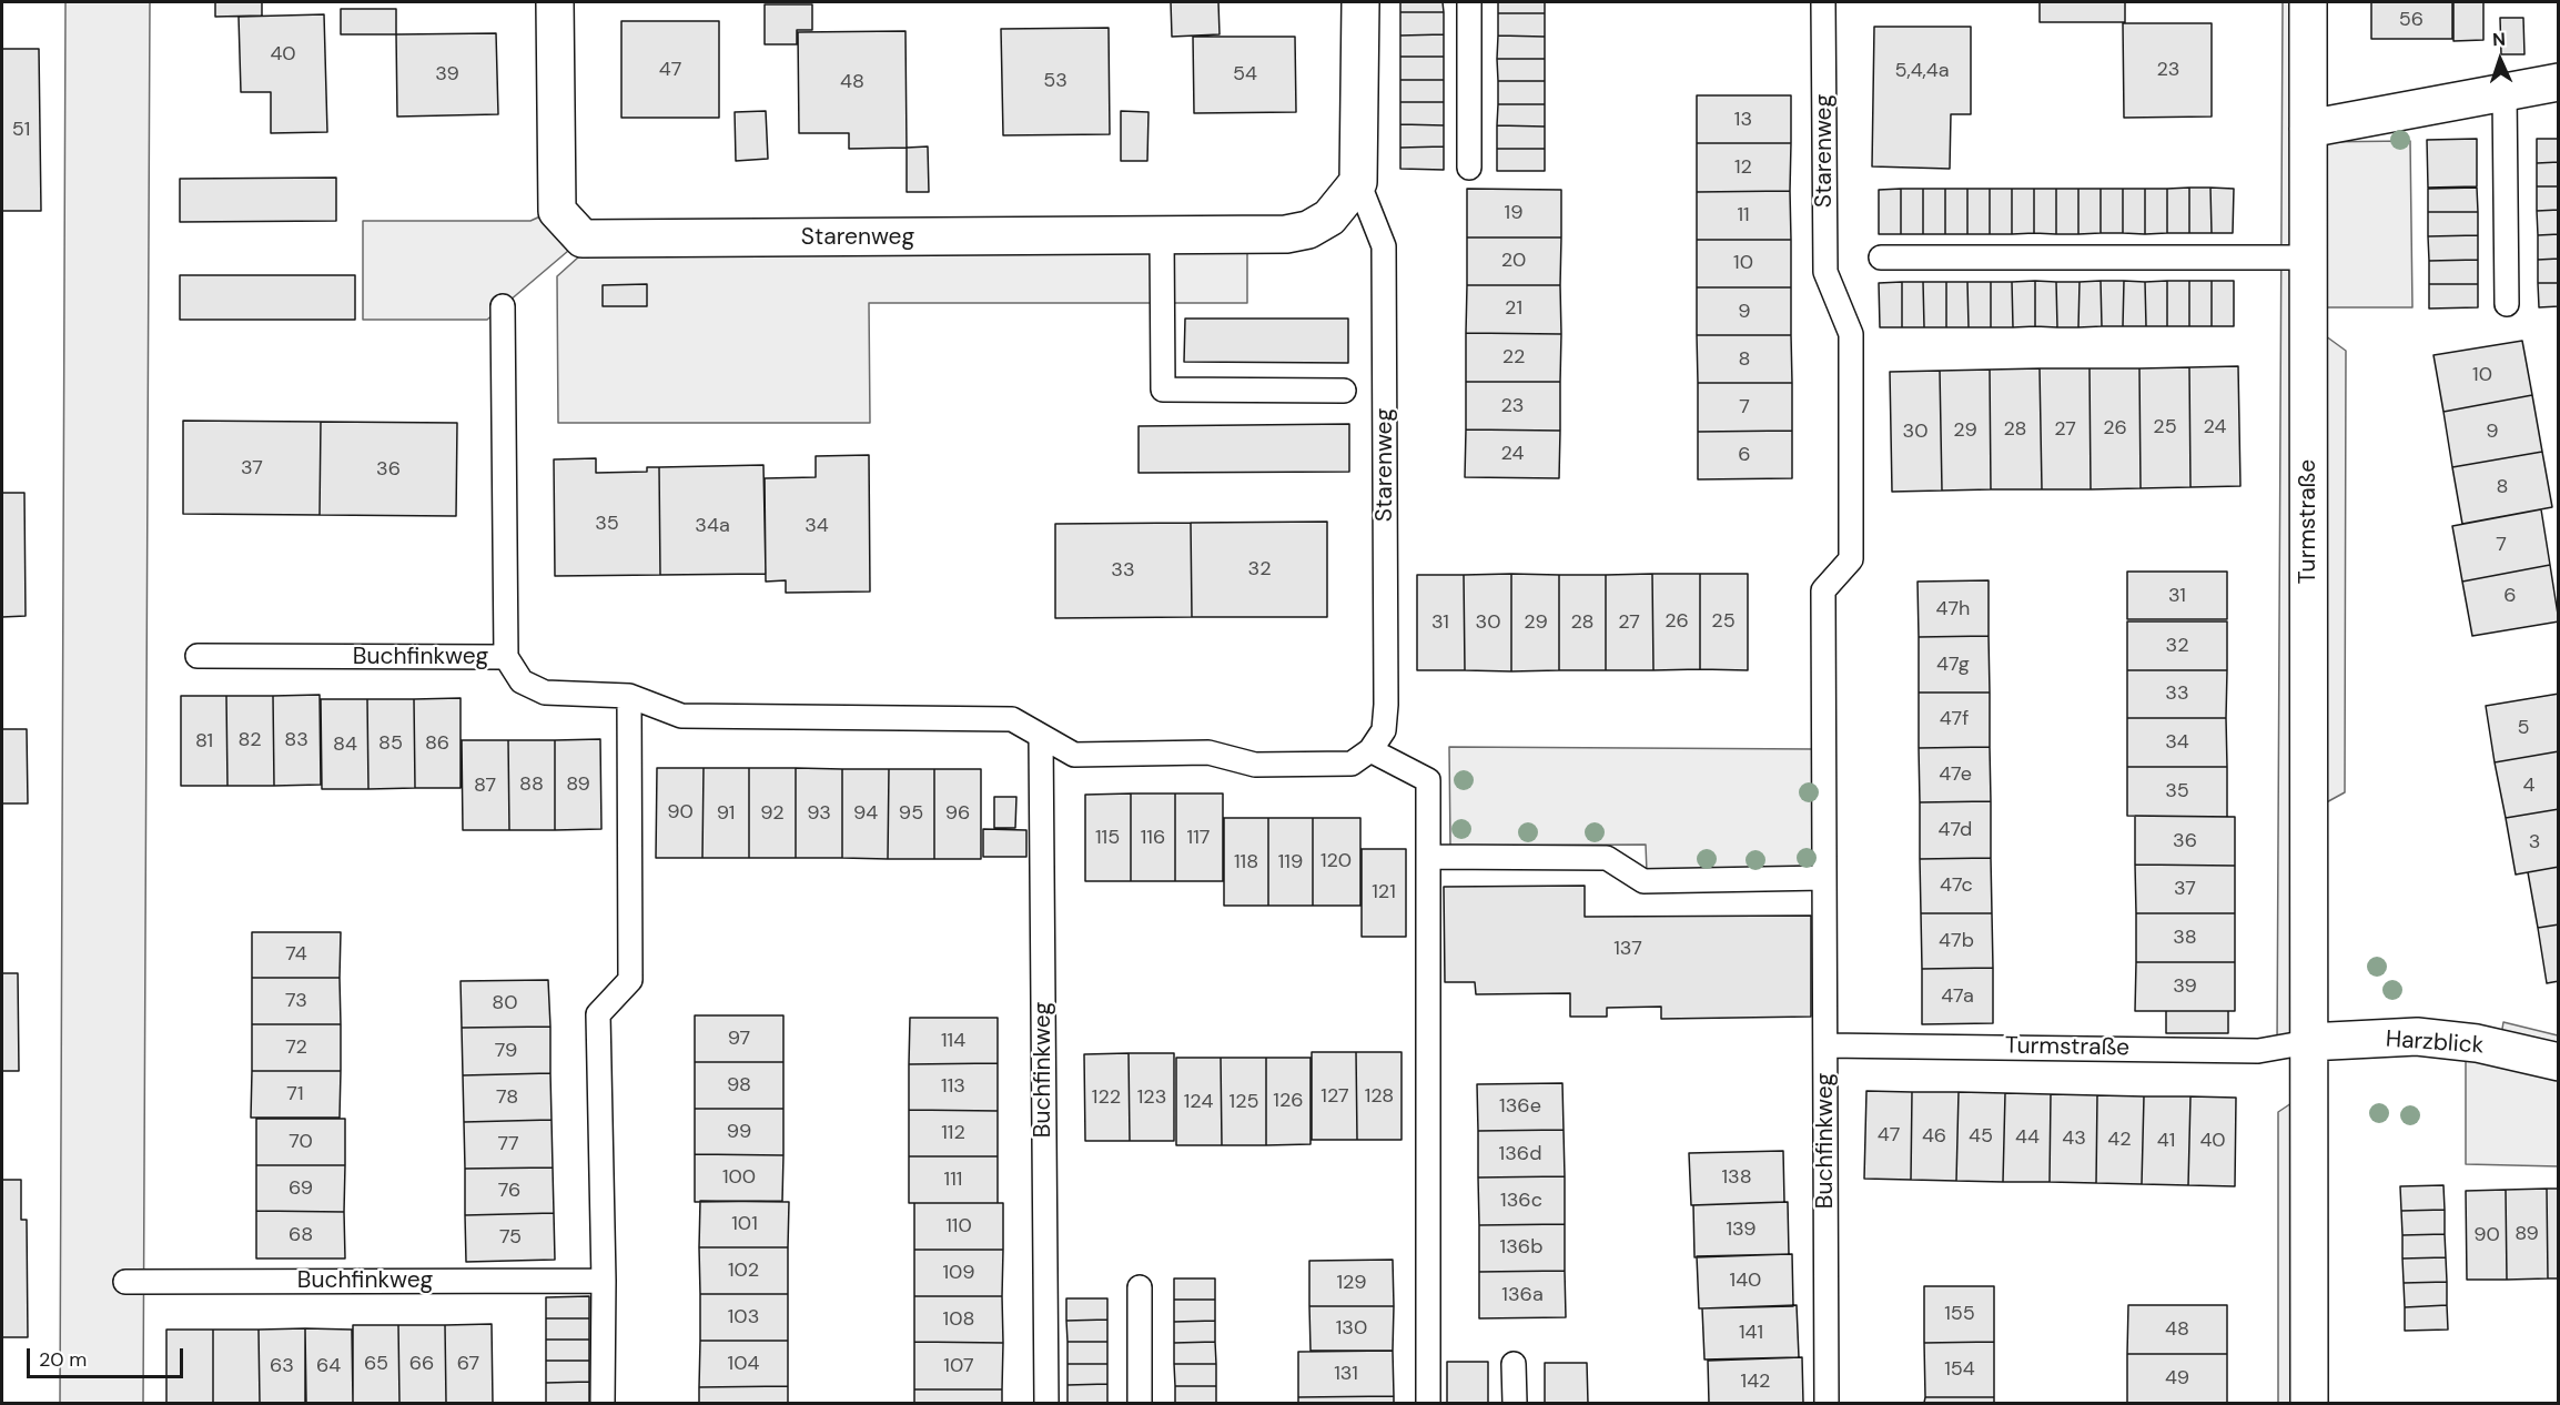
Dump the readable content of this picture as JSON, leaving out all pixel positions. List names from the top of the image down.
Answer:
{
  "streets": {
    "street": ["Starenweg", "Turmstraße", "Harzblick"],
    "lane": ["Buchfinkweg"]
  },
  "crossings": [
    ["Starenweg", "Buchfinkweg"],
    ["Turmstraße", "Buchfinkweg"],
    ["Turmstraße", "Harzblick"]
  ],
  "house_numbers": [
    "56",
    "40",
    "47",
    "23",
    "5,4,4a",
    "39",
    "54",
    "53",
    "48",
    "13",
    "51",
    "12",
    "19",
    "11",
    "20",
    "10",
    "21",
    "9",
    "22",
    "8",
    "10",
    "23",
    "7",
    "25",
    "24",
    "26",
    "28",
    "27",
    "29",
    "30",
    "9",
    "24",
    "6",
    "37",
    "36",
    "8",
    "35",
    "34a",
    "34",
    "7",
    "32",
    "33",
    "31",
    "6",
    "47h",
    "26",
    "25",
    "31",
    "30",
    "29",
    "28",
    "27",
    "32",
    "47g",
    "33",
    "47f",
    "5",
    "82",
    "83",
    "81",
    "34",
    "85",
    "86",
    "84",
    "47e",
    "88",
    "89",
    "87",
    "4",
    "35",
    "90",
    "91",
    "92",
    "93",
    "94",
    "95",
    "96",
    "47d",
    "115",
    "116",
    "117",
    "36",
    "3",
    "120",
    "118",
    "119",
    "47c",
    "37",
    "121",
    "38",
    "47b",
    "137",
    "74",
    "39",
    "47a",
    "73",
    "80",
    "97",
    "114",
    "72",
    "79",
    "98",
    "113",
    "71",
    "127",
    "128",
    "78",
    "122",
    "123",
    "126",
    "124",
    "125",
    "136e",
    "99",
    "112",
    "47",
    "46",
    "45",
    "44",
    "43",
    "42",
    "41",
    "40",
    "70",
    "77",
    "136d",
    "100",
    "138",
    "111",
    "69",
    "76",
    "136c",
    "101",
    "110",
    "139",
    "89",
    "68",
    "90",
    "75",
    "136b",
    "102",
    "109",
    "140",
    "129",
    "136a",
    "155",
    "103",
    "108",
    "130",
    "48",
    "141",
    "65",
    "66",
    "67",
    "104",
    "63",
    "64",
    "107",
    "154",
    "131",
    "49",
    "142"
  ],
  "scale_bar": "20 m",
  "north": "top"
}
